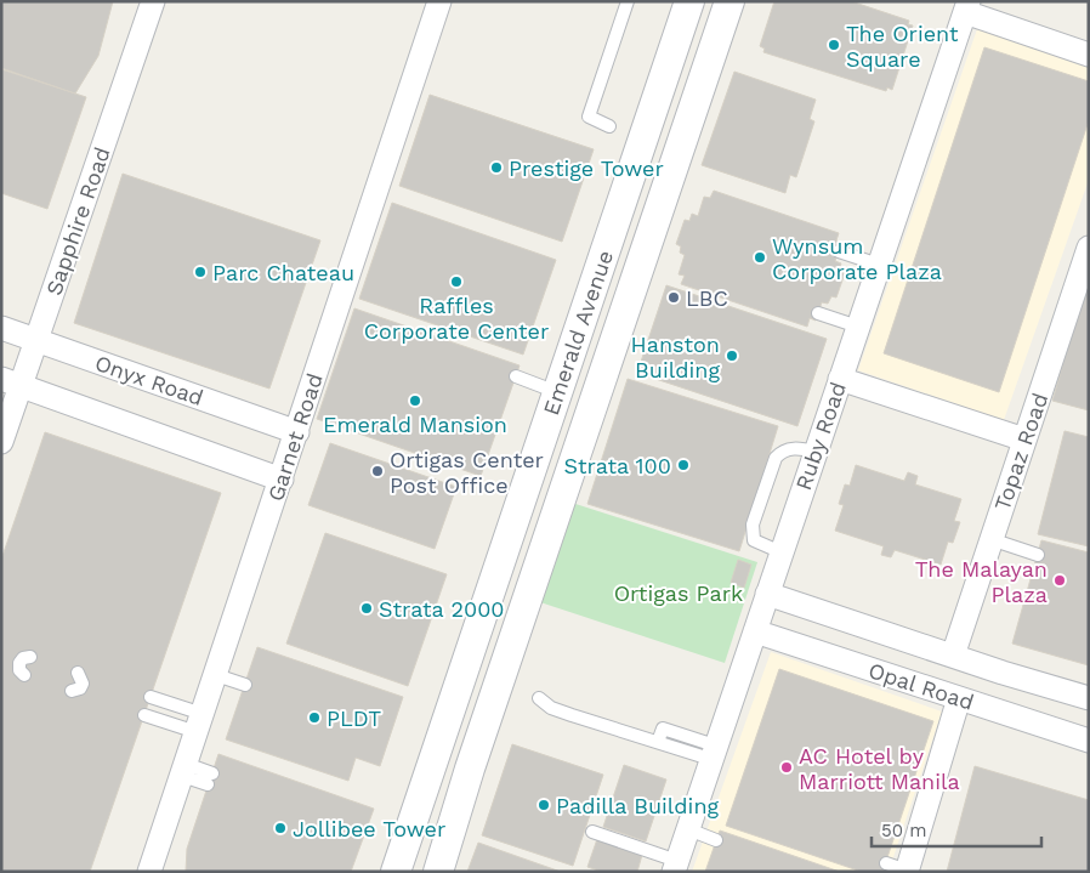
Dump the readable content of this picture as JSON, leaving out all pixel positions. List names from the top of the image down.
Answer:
{
  "streets": {
    "street": [
      "Sapphire Road",
      "Emerald Avenue",
      "Onyx Road",
      "Ruby Road",
      "Garnet Road",
      "Topaz Road",
      "Opal Road"
    ]
  },
  "crossings": [
    ["Sapphire Road", "Onyx Road"],
    ["Onyx Road", "Garnet Road"],
    ["Ruby Road", "Opal Road"],
    ["Topaz Road", "Opal Road"]
  ],
  "parks": ["Ortigas Park"],
  "places": [
    "The Orient Square",
    "Prestige Tower",
    "Wynsum Corporate Plaza",
    "Parc Chateau",
    "Raffles Corporate Center",
    "LBC",
    "Hanston Building",
    "Emerald Mansion",
    "Strata 100",
    "Ortigas Center Post Office",
    "The Malayan Plaza",
    "Strata 2000",
    "PLDT",
    "AC Hotel by Marriott Manila",
    "Padilla Building",
    "Jollibee Tower"
  ],
  "scale_bar": "50 m"
}
